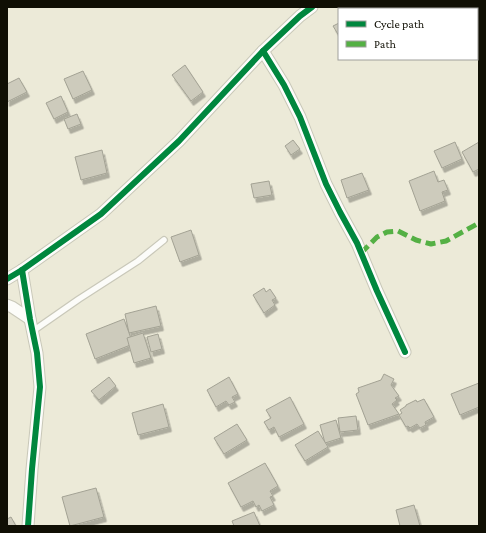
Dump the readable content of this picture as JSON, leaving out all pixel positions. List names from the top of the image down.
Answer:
{
  "legend": ["Cycle path", "Path"]
}
